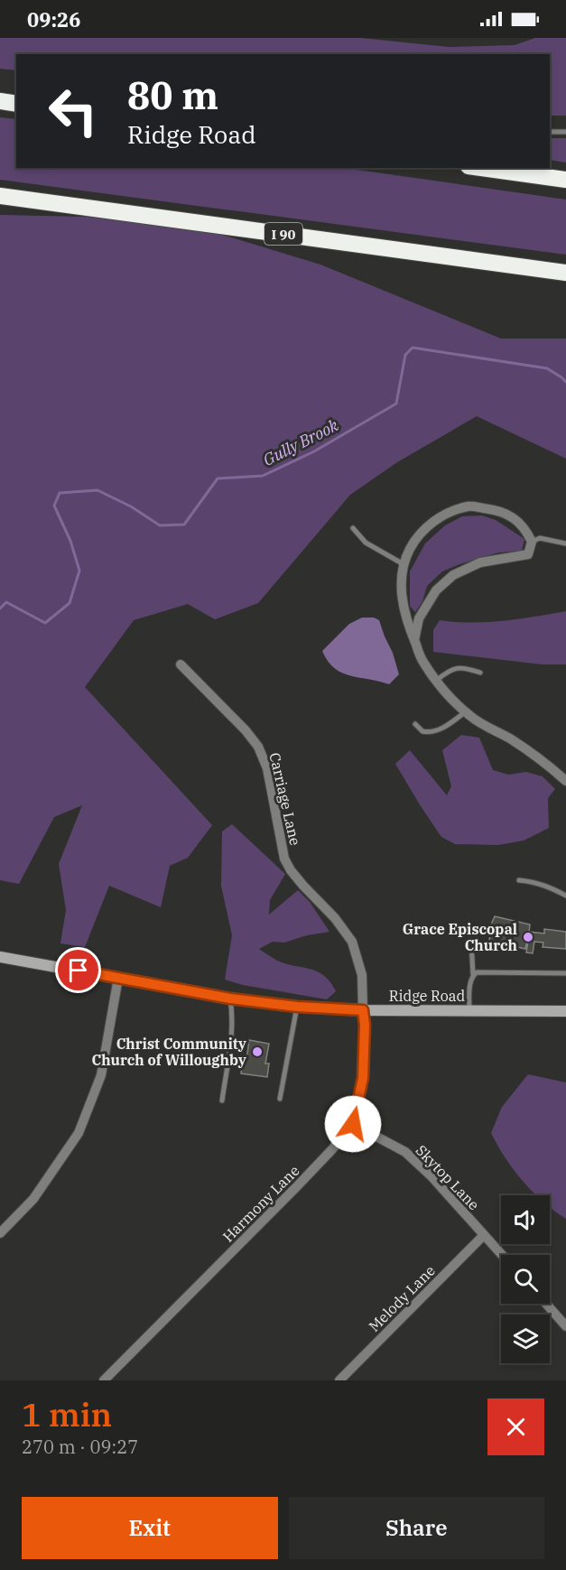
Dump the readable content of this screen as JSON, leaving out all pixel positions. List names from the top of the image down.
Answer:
{
  "streets": {
    "highway": ["I 90"],
    "main road": ["Ridge Road"],
    "street": [
      "Carriage Lane",
      "Skytop Lane",
      "Harmony Lane",
      "Melody Lane"
    ]
  },
  "crossings": [
    ["Carriage Lane", "Ridge Road"],
    ["Carriage Lane", "Harmony Lane"],
    ["Ridge Road", "Harmony Lane"],
    ["Skytop Lane", "Harmony Lane"],
    ["Skytop Lane", "Melody Lane"]
  ],
  "water": ["Gully Brook"],
  "places": ["Grace Episcopal Church", "Christ Community Church of Willoughby"],
  "page": {
    "status": "09:26",
    "turn": ["80 m", "Ridge Road"],
    "heading": ["1 min", "270 m · 09:27"],
    "buttons": ["Exit", "Share"]
  }
}
